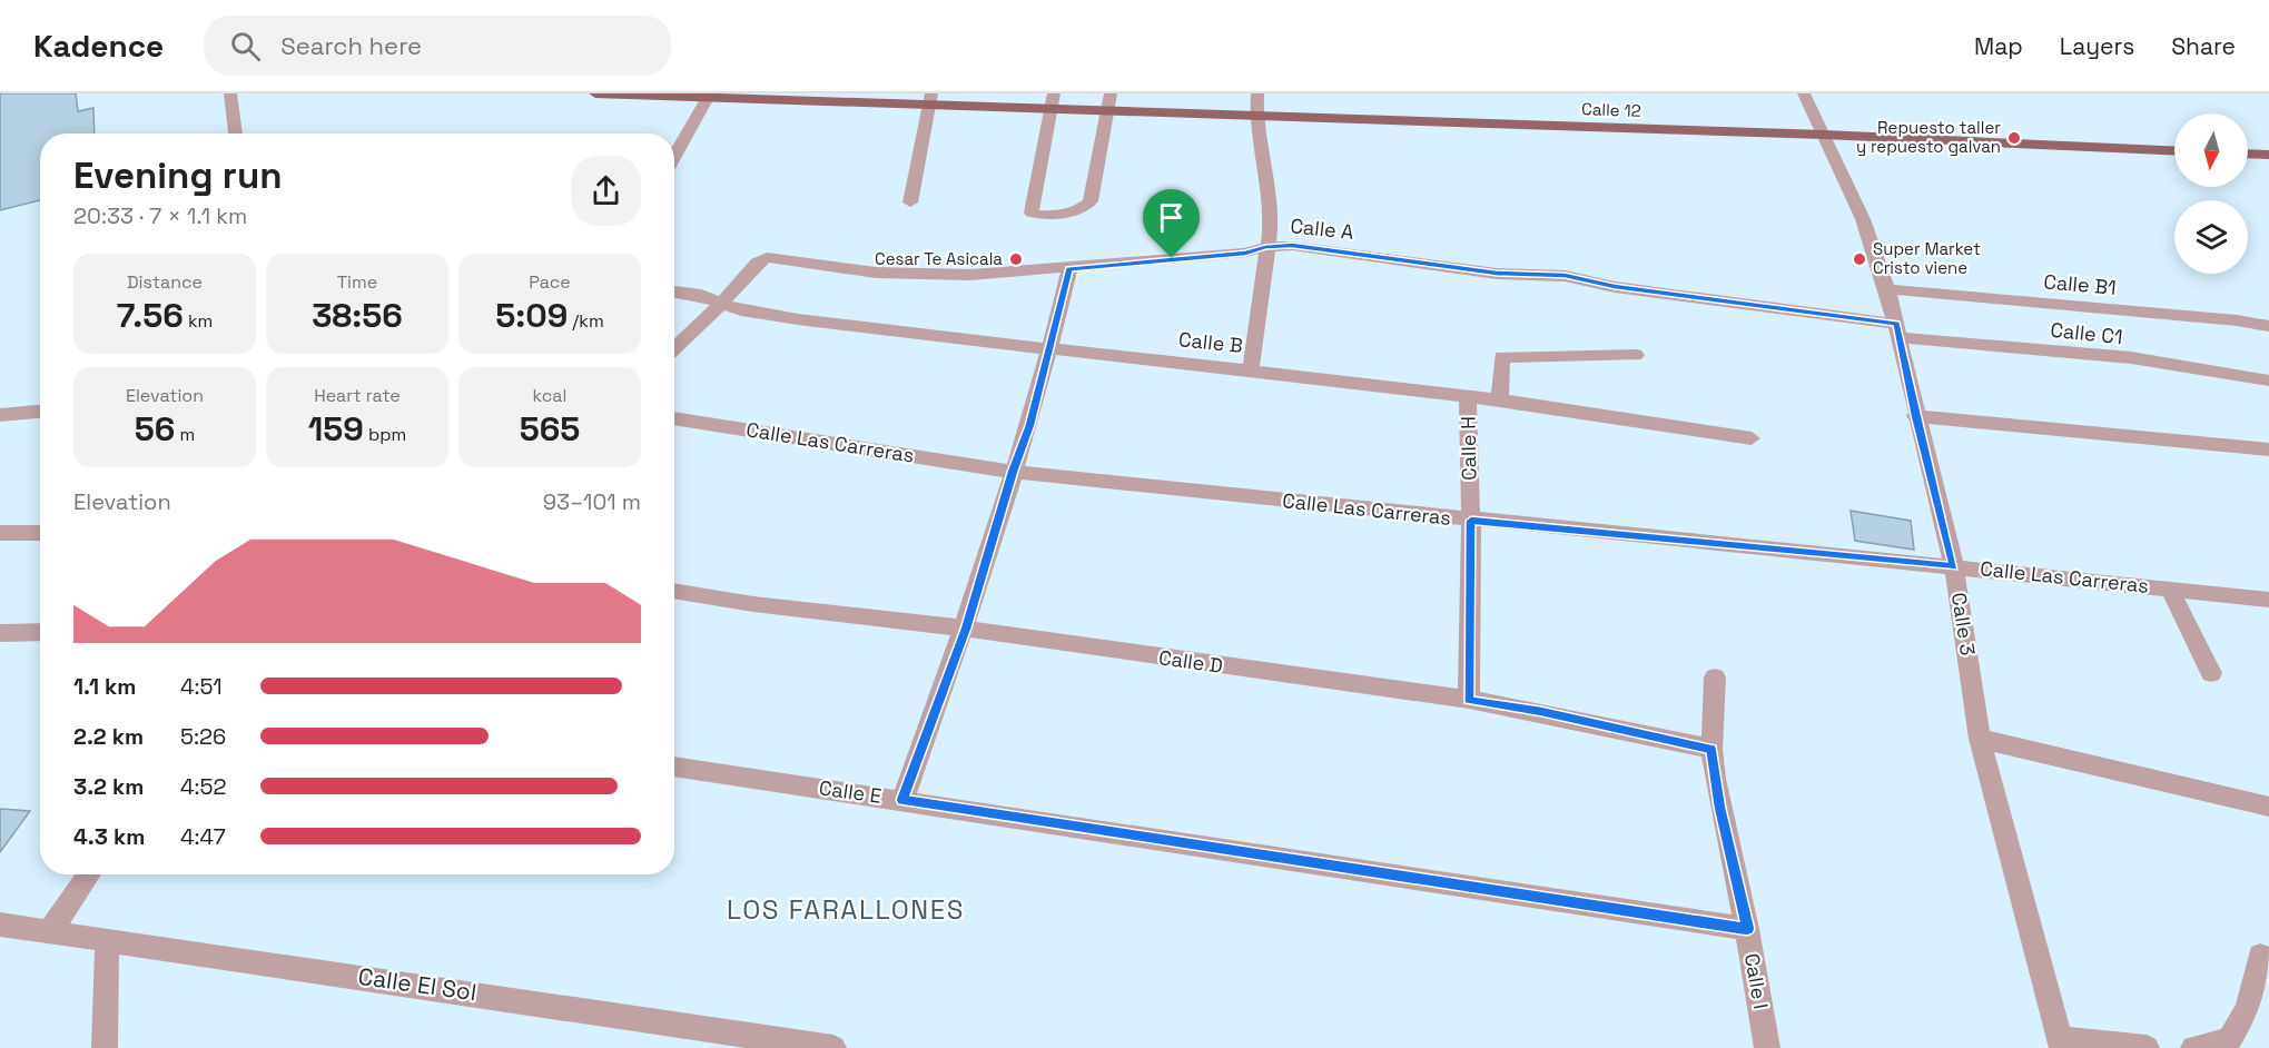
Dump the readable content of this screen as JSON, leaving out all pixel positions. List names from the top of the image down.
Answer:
{
  "streets": {
    "main road": ["Calle 12"],
    "street": [
      "Calle A",
      "Calle B1",
      "Calle C1",
      "Calle B",
      "Calle Las Carreras",
      "Calle H",
      "Calle 3",
      "Calle D",
      "Calle E",
      "Calle I",
      "Calle El Sol"
    ]
  },
  "crossings": [
    ["Calle 12", "Calle 3"],
    ["Calle A", "Calle C1"],
    ["Calle A", "Calle B"],
    ["Calle A", "Calle 3"],
    ["Calle B1", "Calle 3"],
    ["Calle C1", "Calle 3"],
    ["Calle B", "Calle H"],
    ["Calle Las Carreras", "Calle H"],
    ["Calle Las Carreras", "Calle 3"],
    ["Calle H", "Calle D"],
    ["Calle D", "Calle I"],
    ["Calle E", "Calle I"]
  ],
  "districts": ["LOS FARALLONES"],
  "places": ["Repuesto taller y repuesto galvan", "Cesar Te Asicala", "Super Market Cristo viene"],
  "north": "bottom",
  "page": {
    "header": "Kadence",
    "search": "Search here",
    "nav": ["Map", "Layers", "Share"],
    "heading": ["Evening run", "20:33 · 7 × 1.1 km"],
    "stats": [
      ["Distance", "7.56 km"],
      ["Time", "38:56"],
      ["Pace", "5:09 /km"],
      ["Elevation", "56 m"],
      ["Heart rate", "159 bpm"],
      ["kcal", "565"]
    ],
    "chart": ["Elevation", "93–101 m"],
    "list": [
      {
        "name": "1.1 km",
        "note": "4:51"
      },
      {
        "name": "2.2 km",
        "note": "5:26"
      },
      {
        "name": "3.2 km",
        "note": "4:52"
      },
      {
        "name": "4.3 km",
        "note": "4:47"
      }
    ]
  }
}
